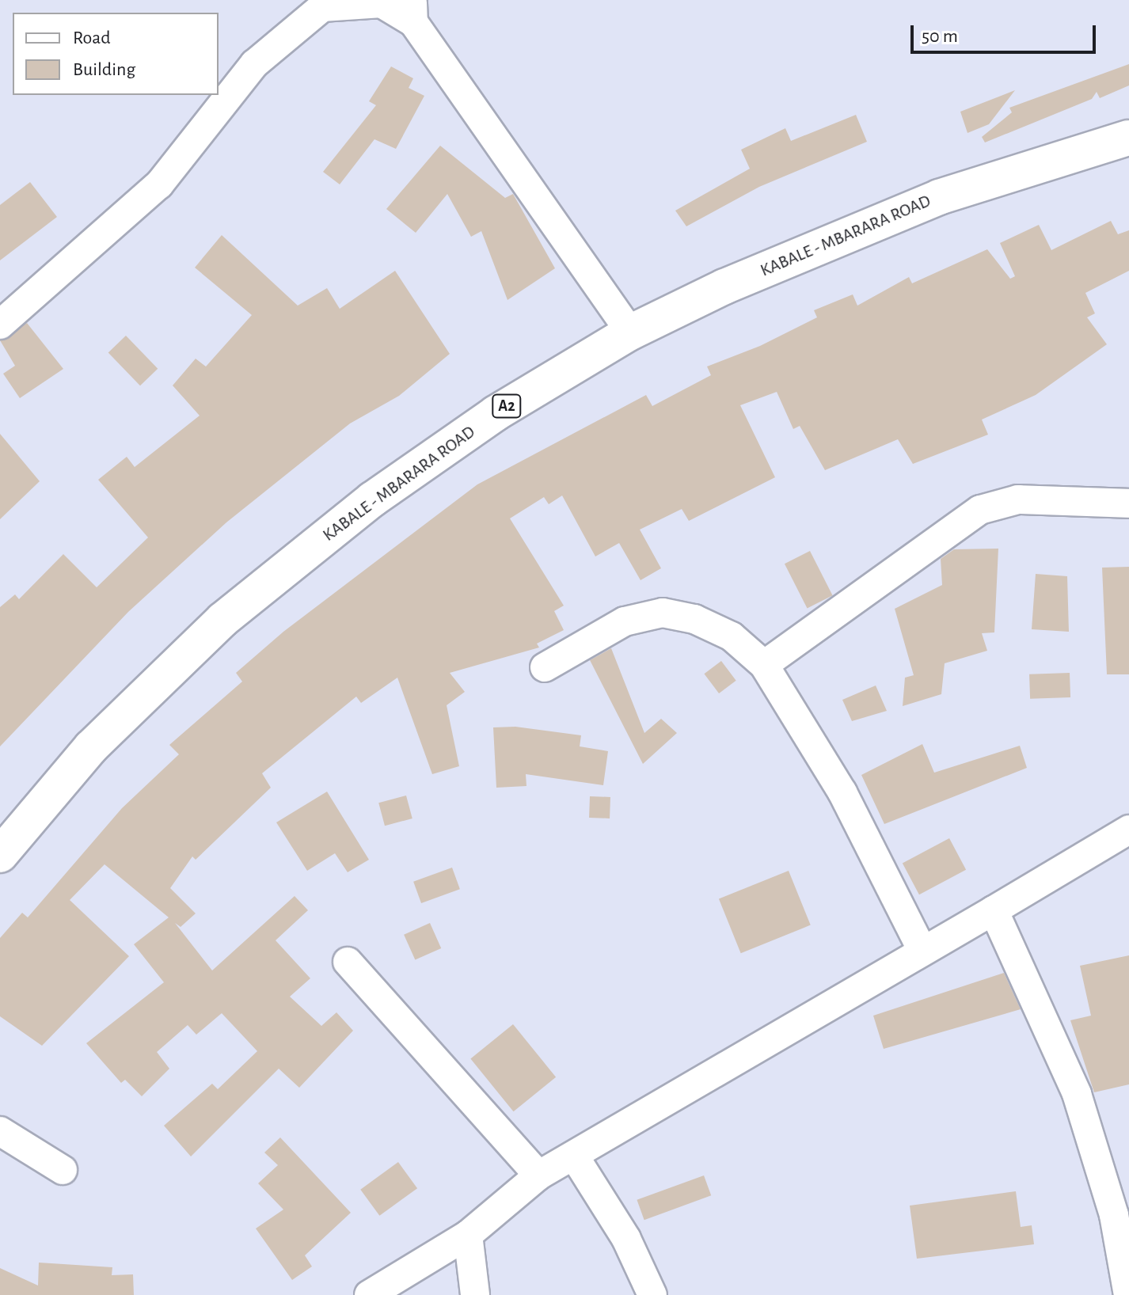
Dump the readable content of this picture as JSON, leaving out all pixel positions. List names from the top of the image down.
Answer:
{
  "streets": {
    "main road": ["KABALE - MBARARA ROAD", "A2"]
  },
  "legend": ["Road", "Building"],
  "scale_bar": "50 m"
}
